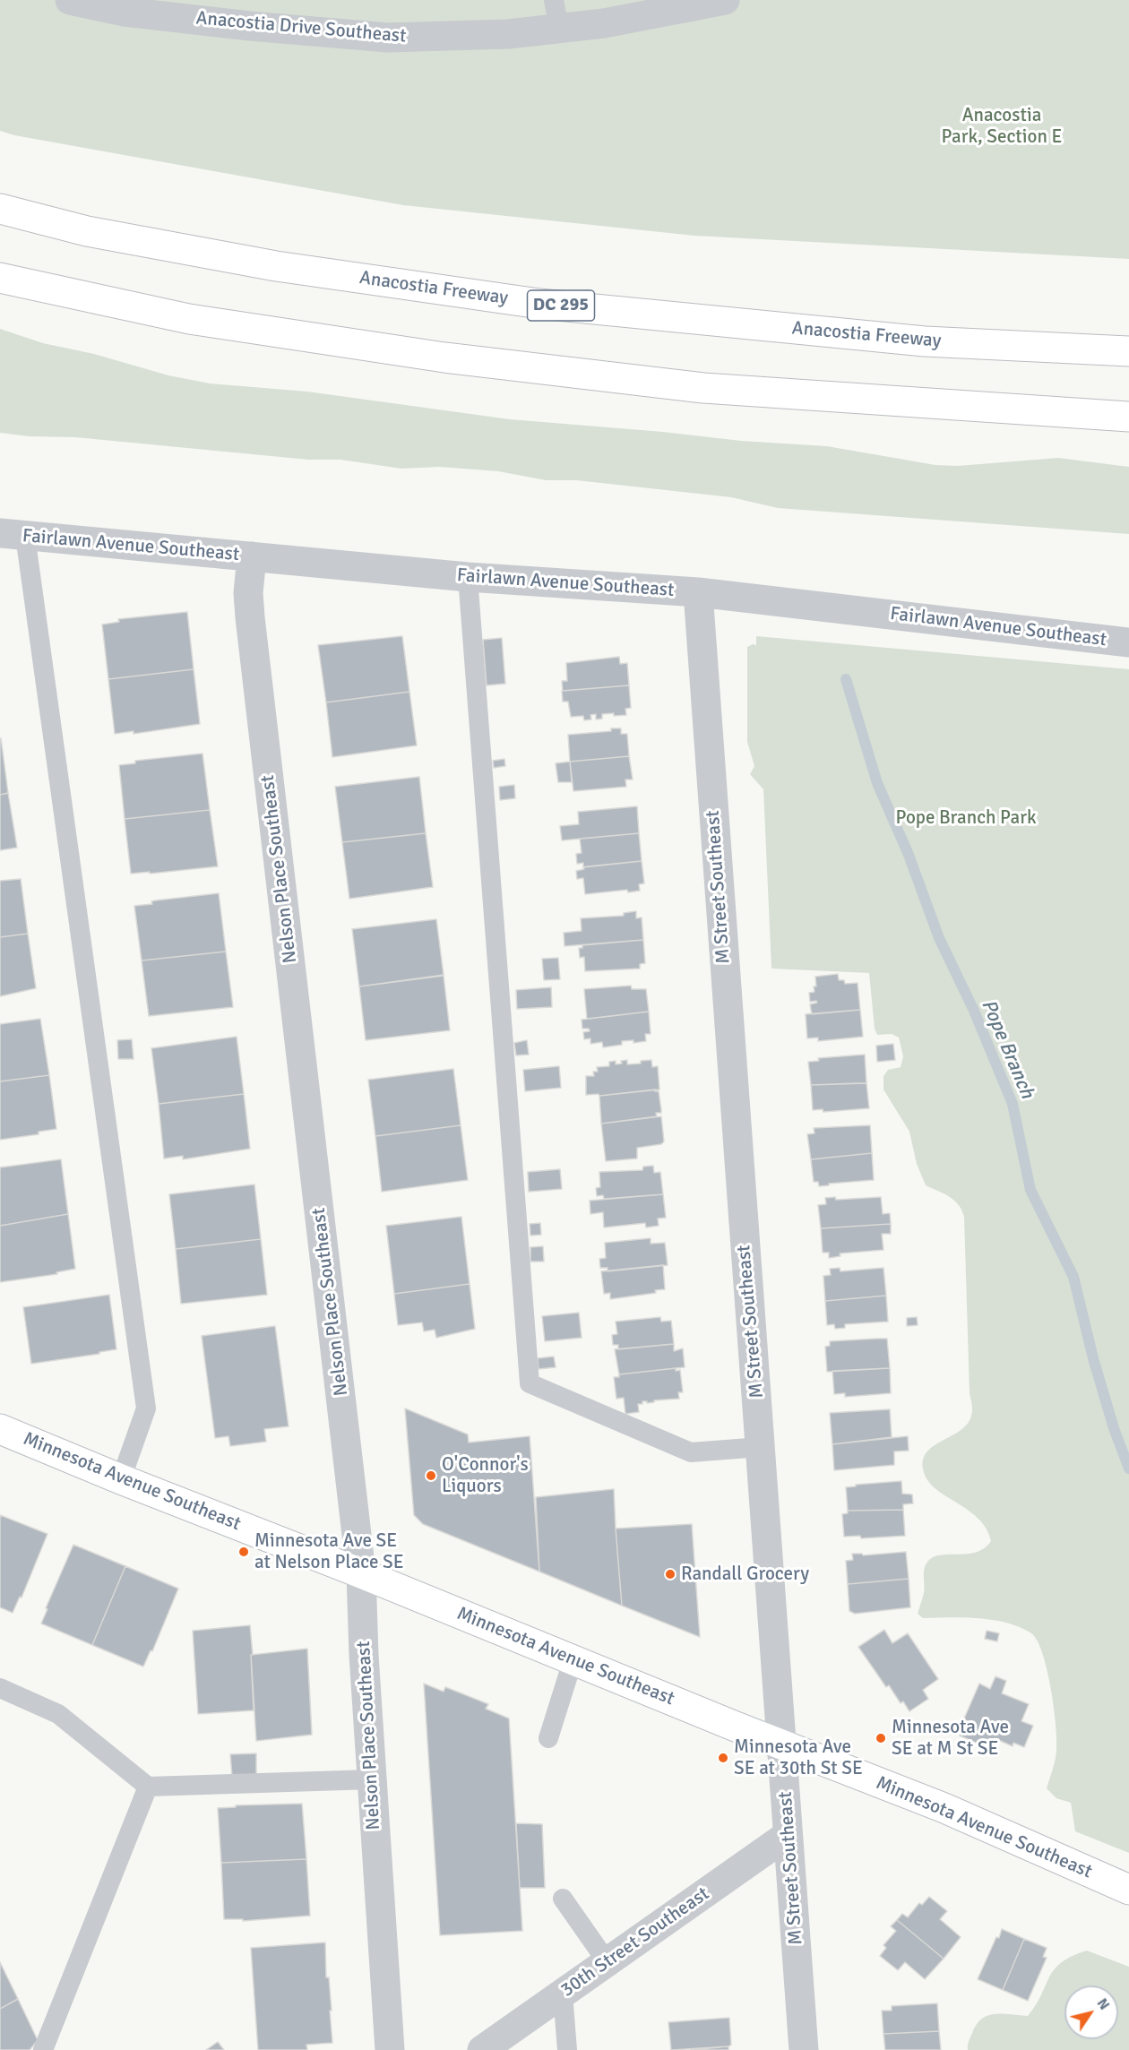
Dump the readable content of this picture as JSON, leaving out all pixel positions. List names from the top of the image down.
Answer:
{
  "streets": {
    "main road": ["Anacostia Freeway", "DC 295", "Minnesota Avenue Southeast"],
    "street": [
      "Anacostia Drive Southeast",
      "Fairlawn Avenue Southeast",
      "Nelson Place Southeast",
      "M Street Southeast",
      "30th Street Southeast"
    ]
  },
  "crossings": [
    ["Fairlawn Avenue Southeast", "Nelson Place Southeast"],
    ["Fairlawn Avenue Southeast", "M Street Southeast"],
    ["Nelson Place Southeast", "Minnesota Avenue Southeast"],
    ["M Street Southeast", "Minnesota Avenue Southeast"],
    ["M Street Southeast", "30th Street Southeast"]
  ],
  "water": ["Pope Branch"],
  "parks": ["Anacostia Park, Section E", "Pope Branch Park"],
  "places": [
    "O'Connor's Liquors",
    "Minnesota Ave SE at Nelson Place SE",
    "Randall Grocery",
    "Minnesota Ave SE at M St SE",
    "Minnesota Ave SE at 30th St SE"
  ],
  "north": "top right"
}
